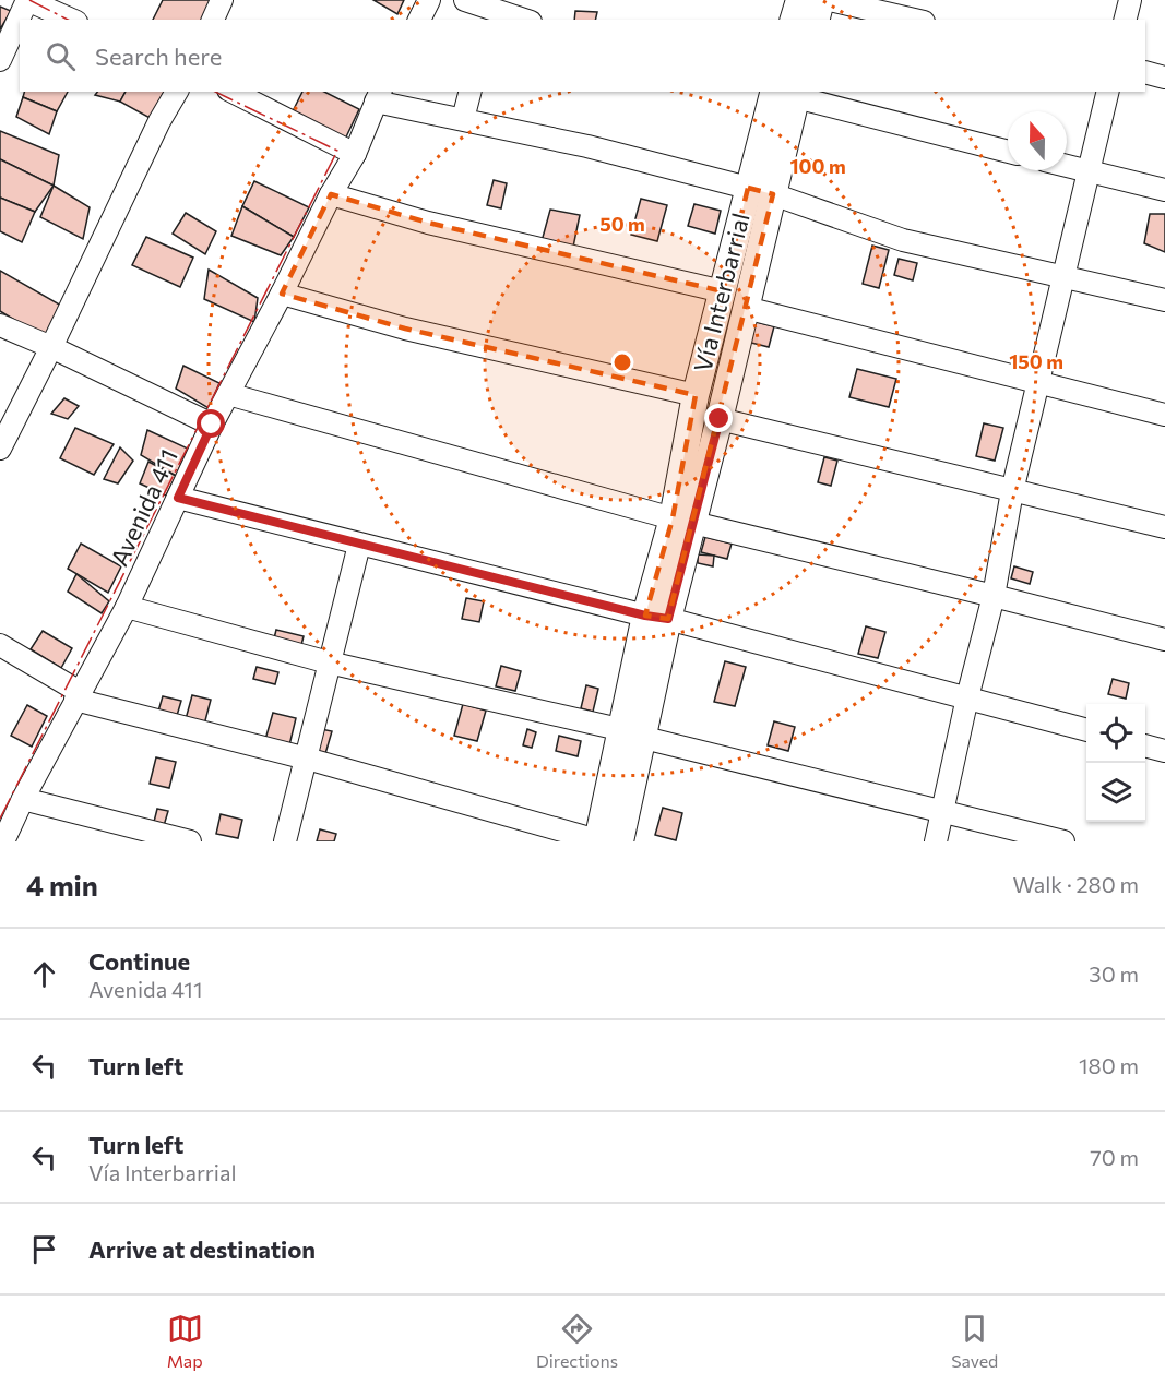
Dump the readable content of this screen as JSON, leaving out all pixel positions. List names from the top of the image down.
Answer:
{
  "streets": {
    "main road": ["Vía Interbarrial"],
    "street": ["Avenida 411"]
  },
  "north": "top",
  "page": {
    "search": "Search here",
    "heading": ["4 min", "Walk · 280 m"],
    "list": [
      ["Continue", "Avenida 411", "30 m"],
      ["Turn left", "180 m"],
      ["Turn left", "Vía Interbarrial", "70 m"],
      "Arrive at destination"
    ],
    "nav": ["Map", "Directions", "Saved"]
  },
  "rings": ["100 m", "50 m", "150 m"]
}
